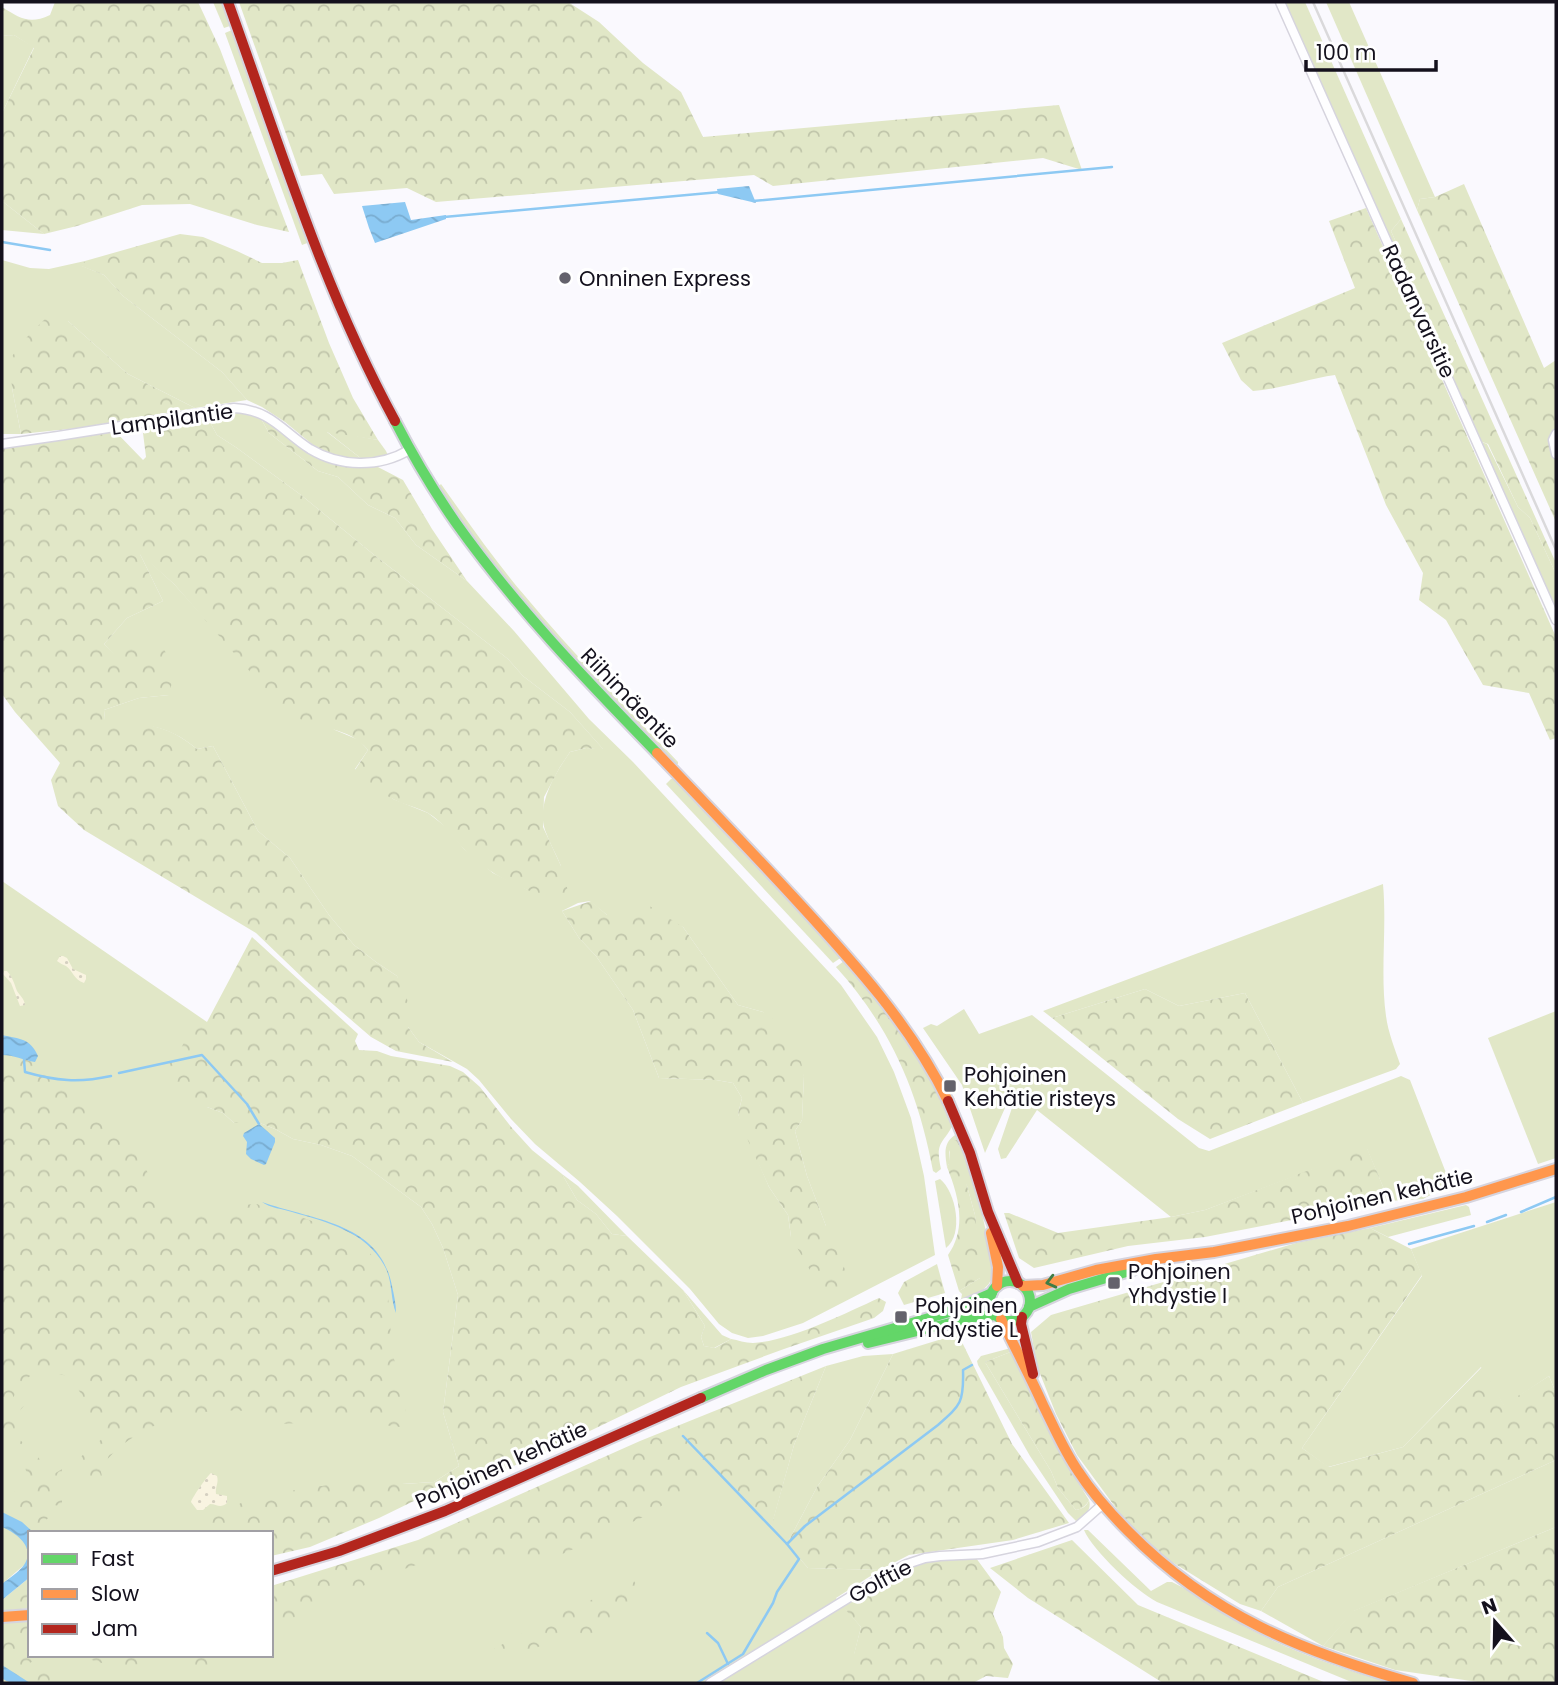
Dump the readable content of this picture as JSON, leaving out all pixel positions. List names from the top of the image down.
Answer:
{
  "streets": {
    "main road": ["Riihimäentie", "Pohjoinen kehätie"],
    "street": ["Radanvarsitie", "Lampilantie", "Golftie"]
  },
  "crossings": [
    ["Lampilantie", "Riihimäentie"],
    ["Riihimäentie", "Pohjoinen kehätie"]
  ],
  "places": {
    "other": ["Onninen Express"],
    "transit": ["Pohjoinen Kehätie risteys", "Pohjoinen Yhdystie I", "Pohjoinen Yhdystie L"]
  },
  "legend": ["Fast", "Slow", "Jam"],
  "scale_bar": "100 m",
  "north": "top"
}
